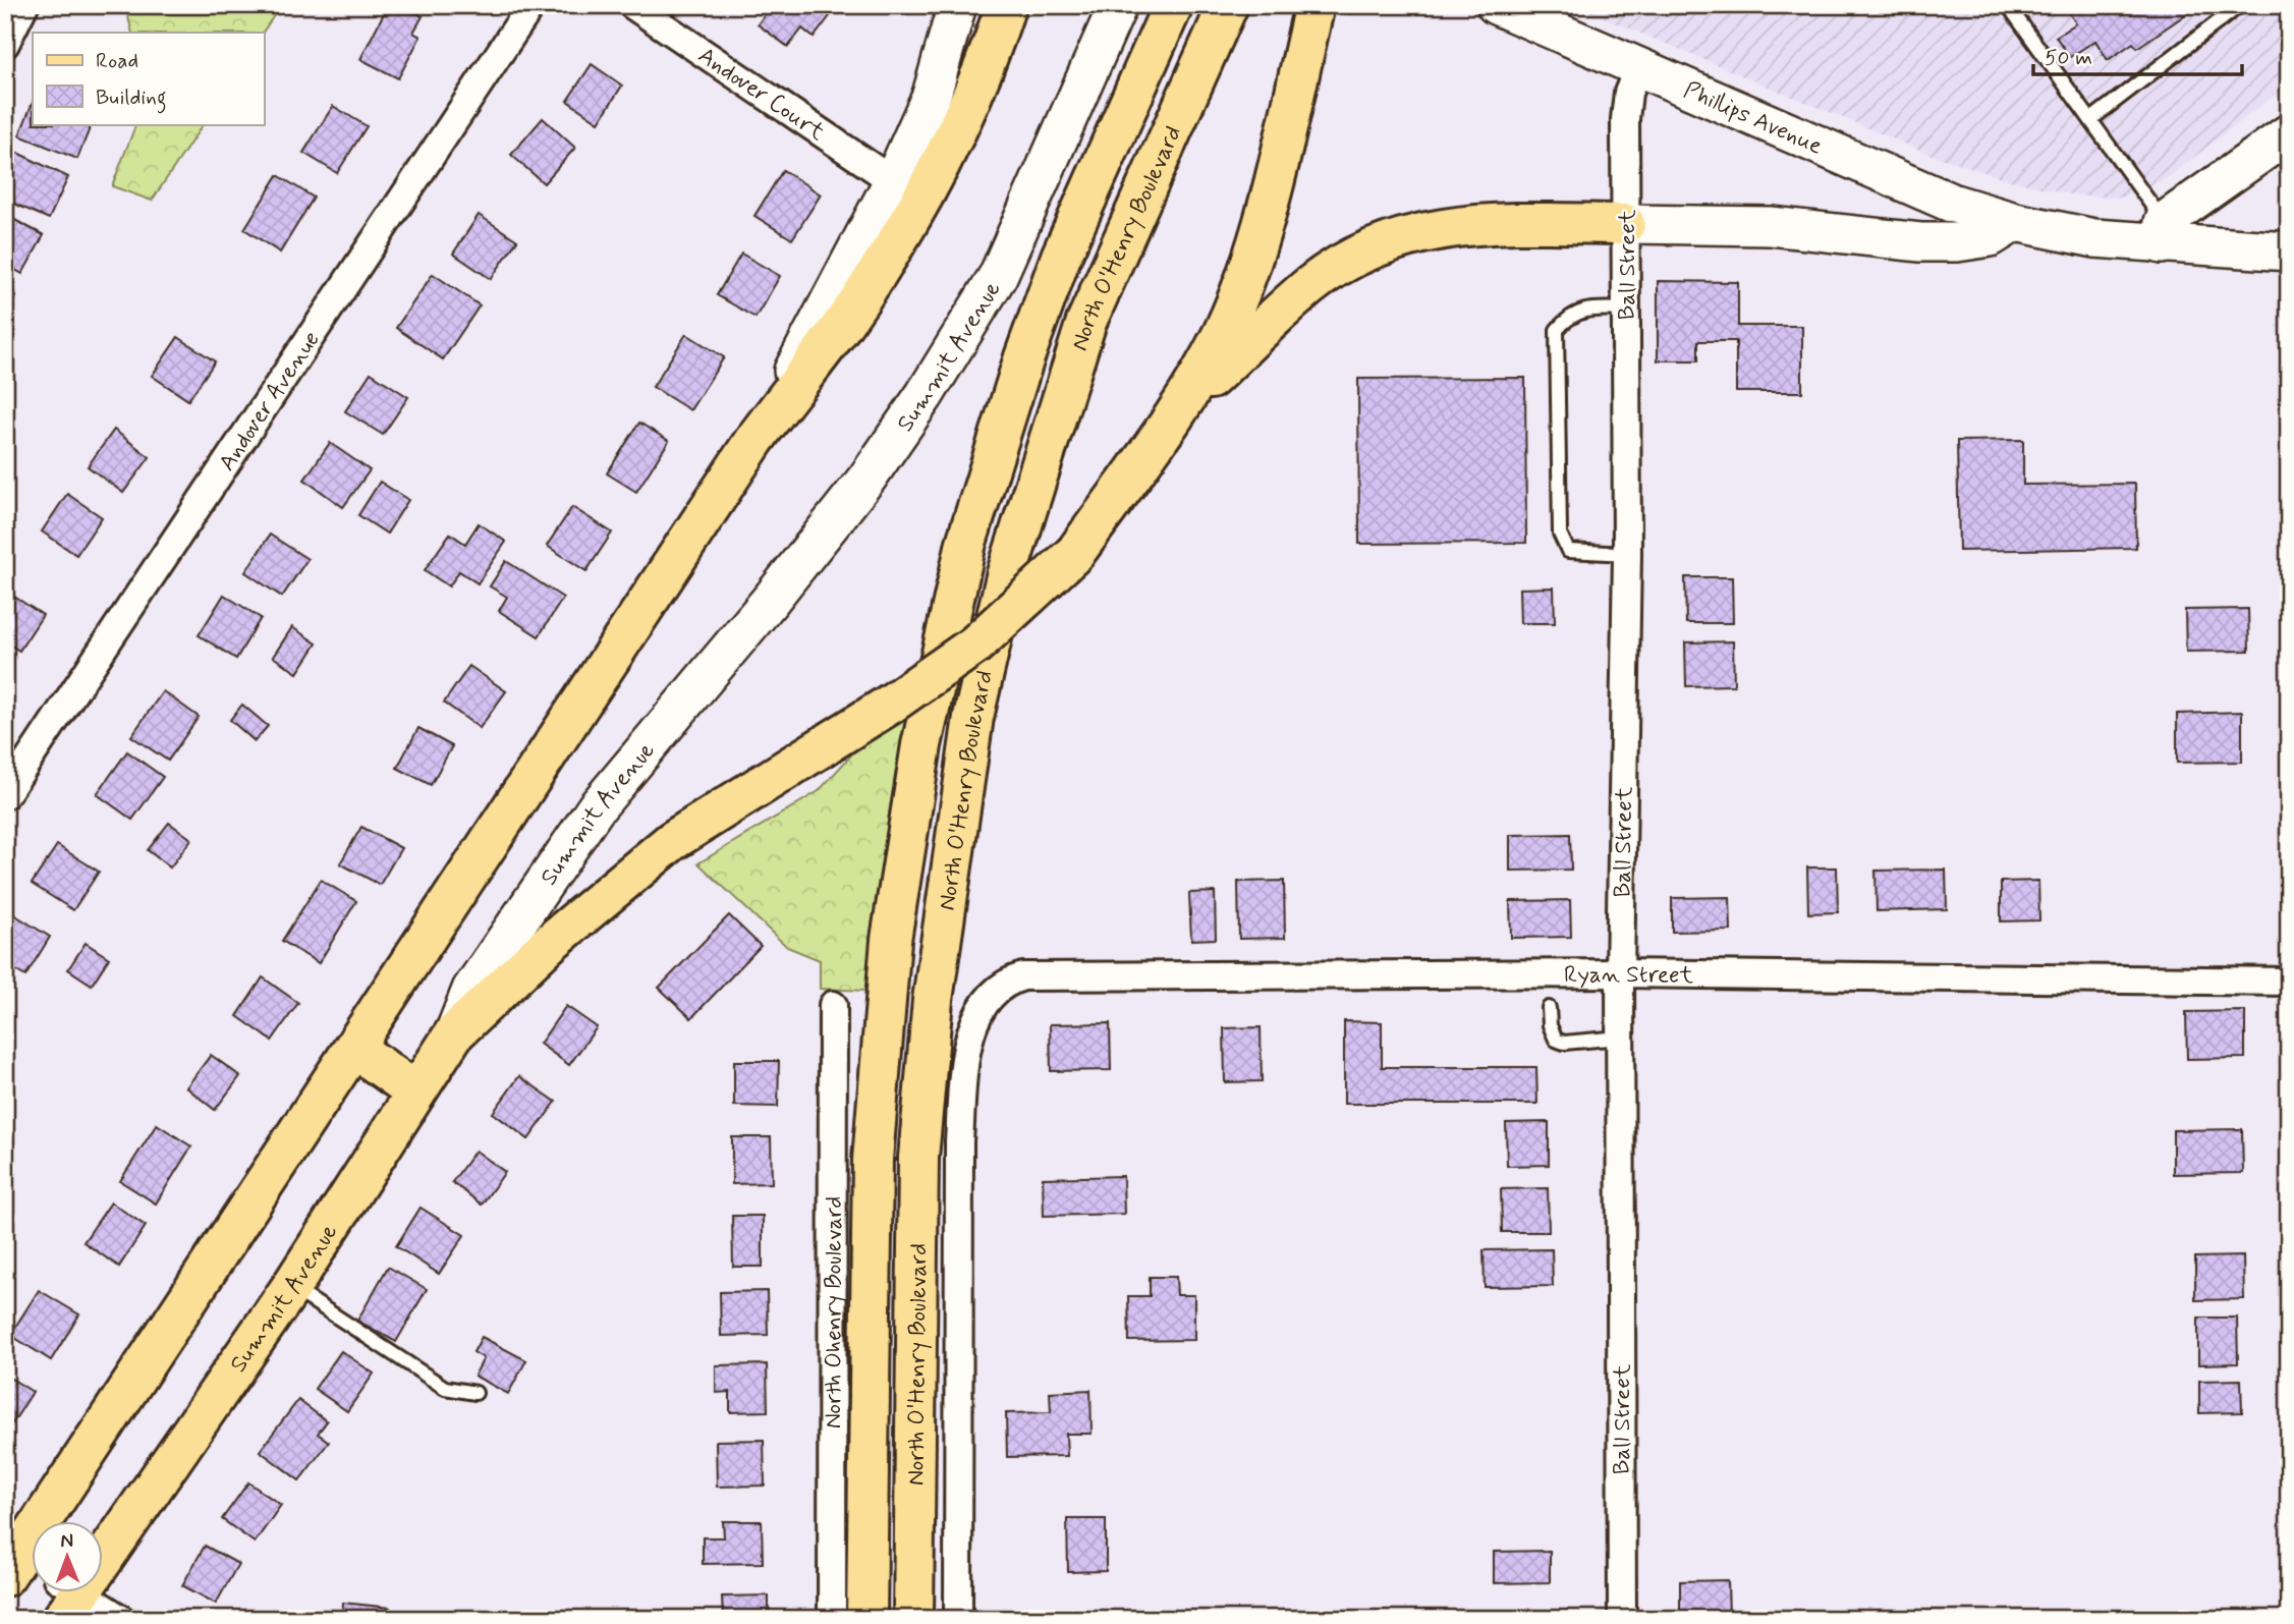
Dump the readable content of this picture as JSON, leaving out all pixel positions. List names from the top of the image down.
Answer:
{
  "streets": {
    "main road": ["Phillips Avenue", "North O'Henry Boulevard", "Summit Avenue"],
    "street": [
      "Andover Court",
      "Ball Street",
      "Andover Avenue",
      "Ryan Street",
      "North Ohenry Boulevard"
    ]
  },
  "crossings": [
    ["Phillips Avenue", "Ball Street"],
    ["Ball Street", "Ryan Street"]
  ],
  "legend": ["Road", "Building"],
  "scale_bar": "50 m",
  "north": "top"
}
